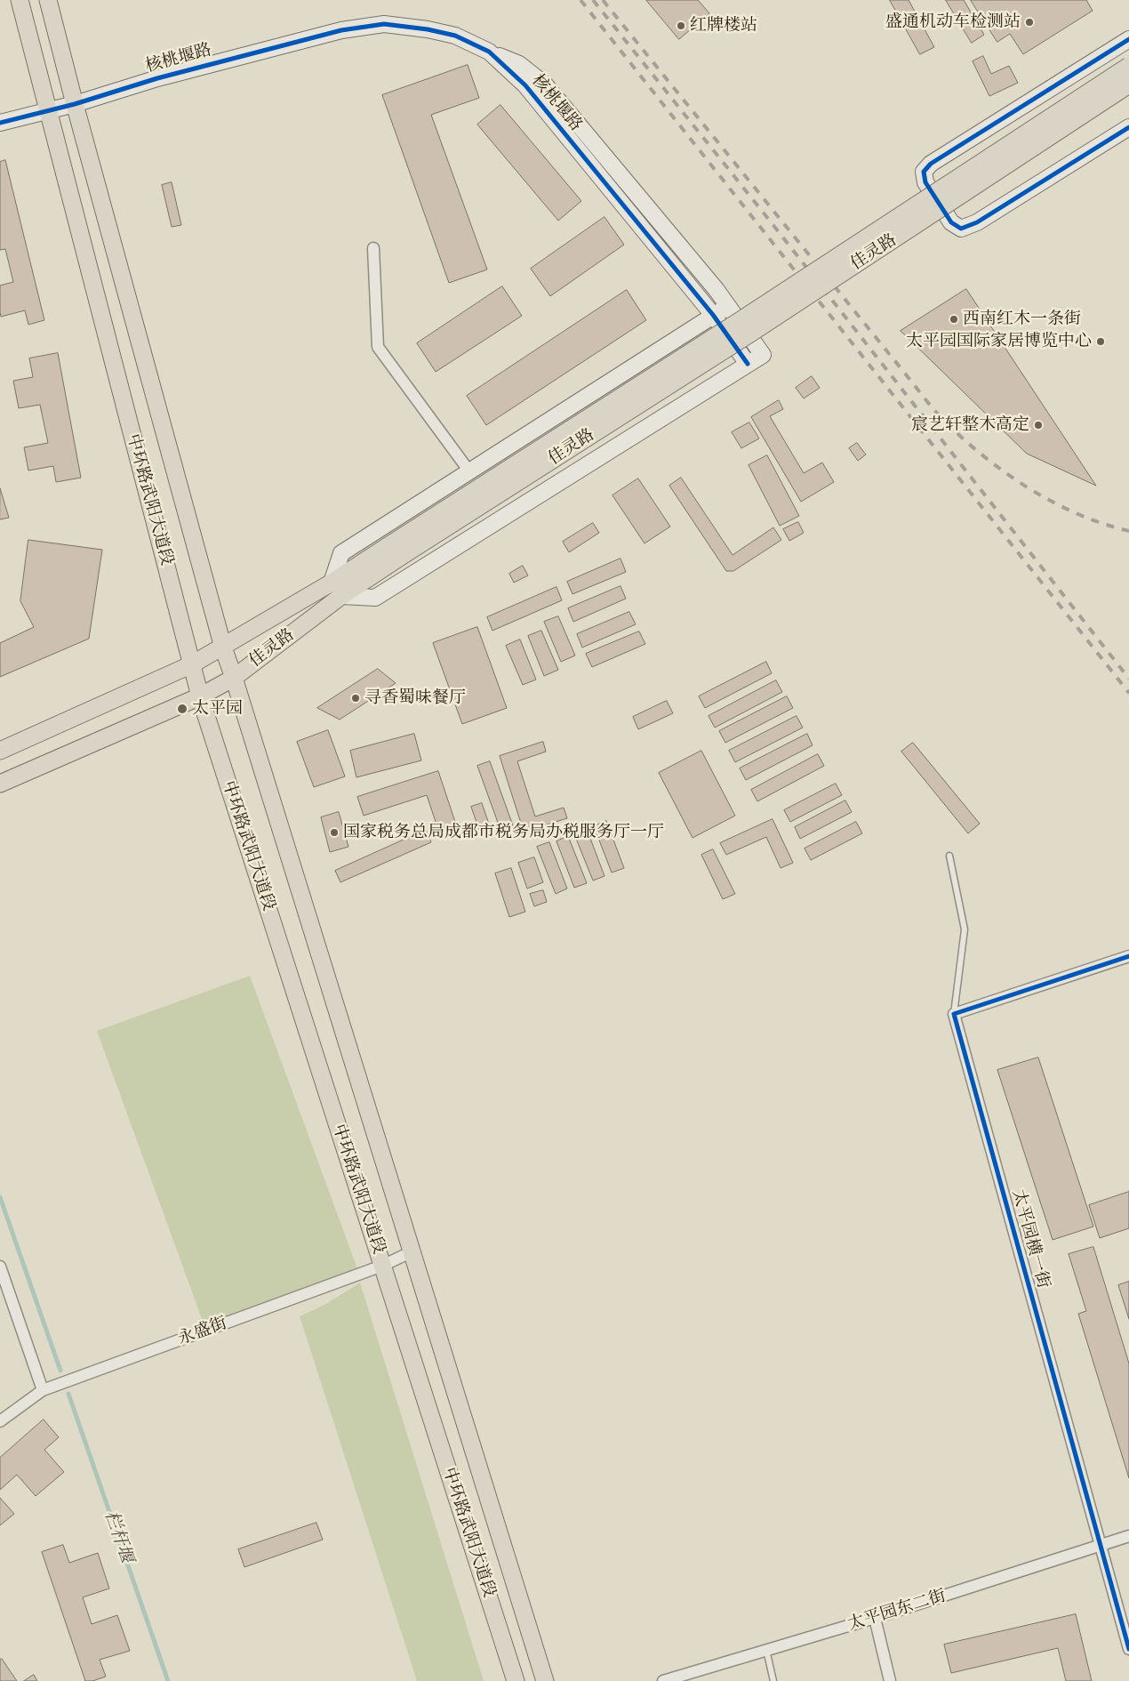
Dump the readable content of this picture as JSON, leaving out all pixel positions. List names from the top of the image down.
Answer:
{
  "streets": {
    "main road": ["佳灵路", "中环路武阳大道段"],
    "street": [
      "核桃堰路",
      "太平园横一街",
      "永盛街",
      "太平园东二街"
    ]
  },
  "crossings": [
    ["核桃堰路", "中环路武阳大道段"],
    ["佳灵路", "中环路武阳大道段"],
    ["中环路武阳大道段", "永盛街"],
    ["太平园横一街", "太平园东二街"]
  ],
  "water": ["栏杆堰"],
  "places": [
    "盛通机动车检测站",
    "红牌楼站",
    "西南红木一条街",
    "太平园国际家居博览中心",
    "宸艺轩整木高定",
    "寻香蜀味餐厅",
    "太平园",
    "国家税务总局成都市税务局办税服务厅一厅"
  ]
}
